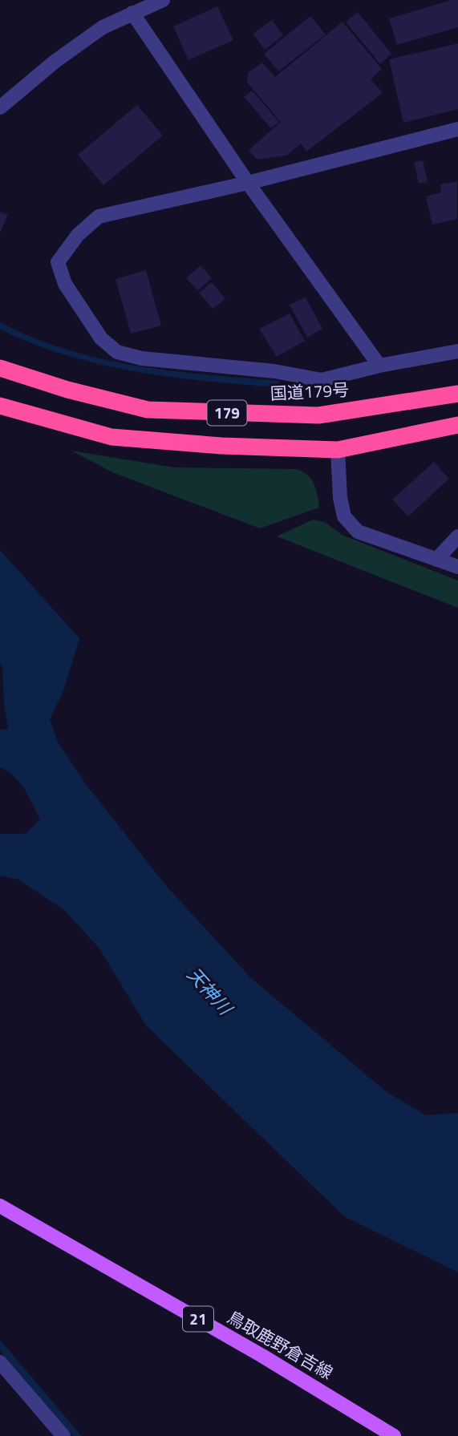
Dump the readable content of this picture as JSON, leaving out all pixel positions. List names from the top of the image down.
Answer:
{
  "streets": {
    "highway": ["国道179号", "179"],
    "main road": ["21", "鳥取鹿野倉吉線"]
  },
  "water": ["天神川"]
}
